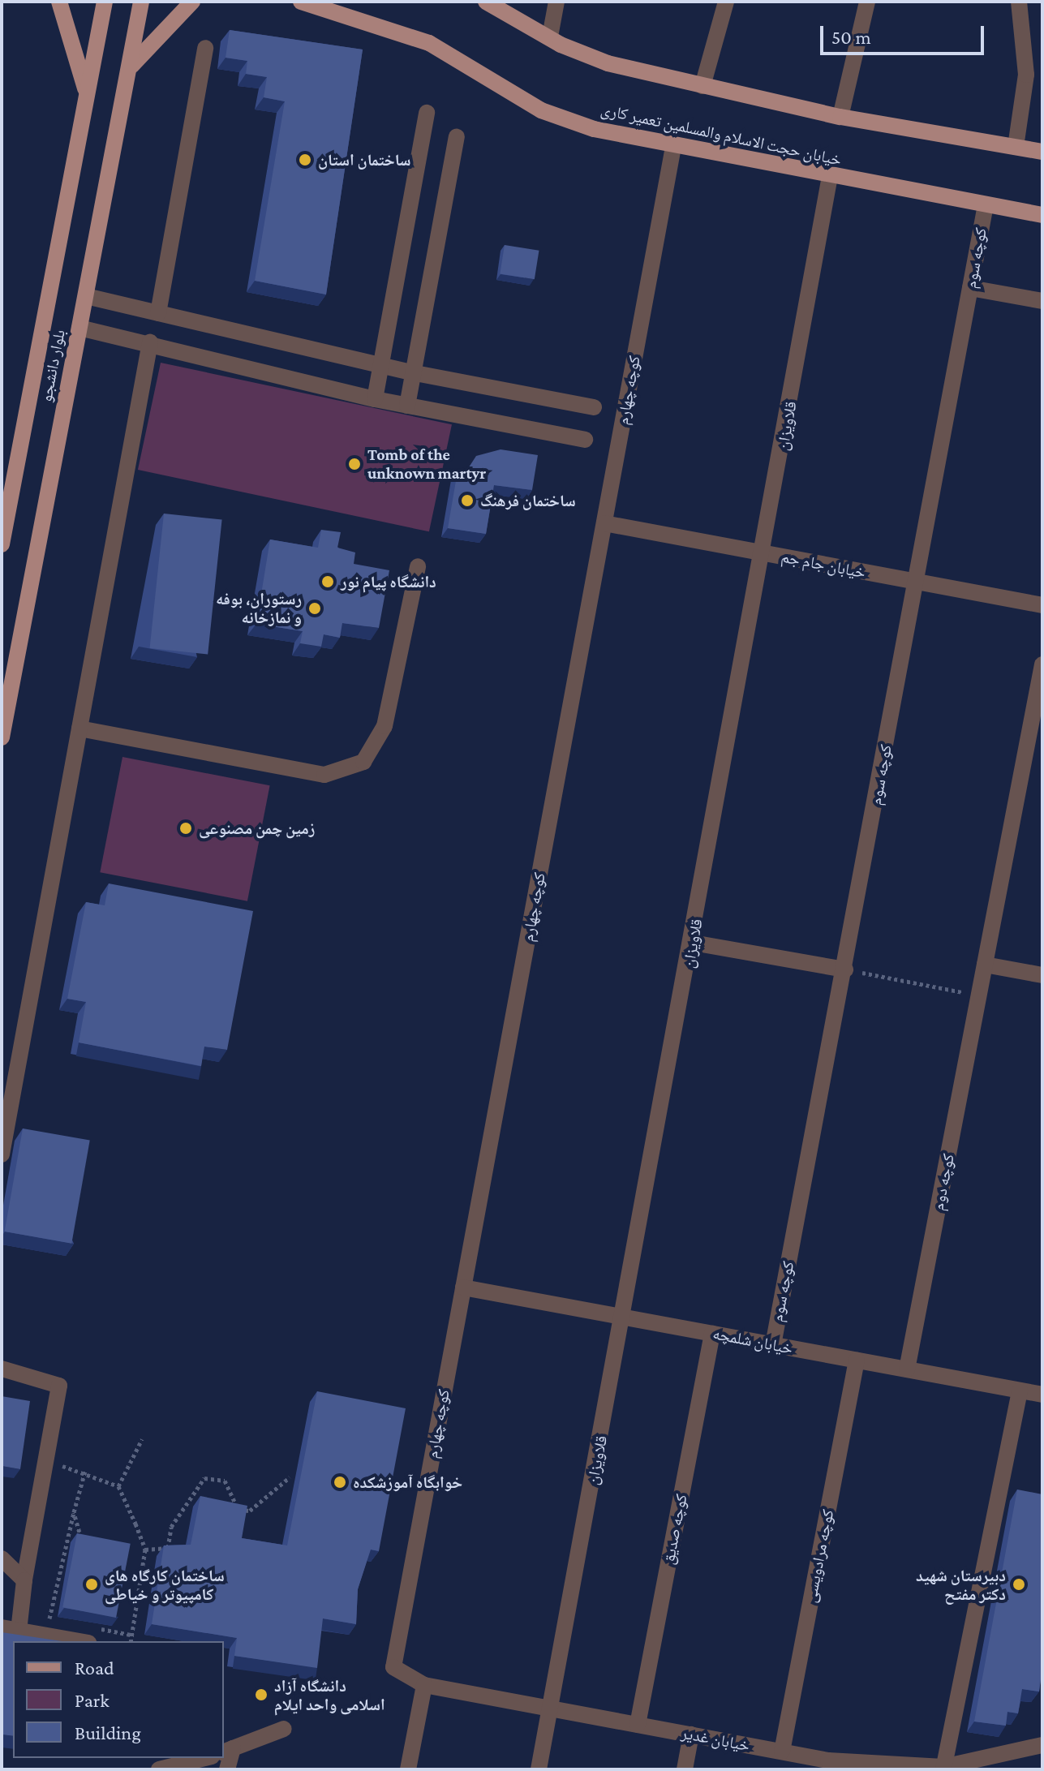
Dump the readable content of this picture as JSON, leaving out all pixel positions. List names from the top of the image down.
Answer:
{
  "streets": {
    "main road": ["خیابان حجت الاسلام والمسلمین تعمیر کاری", "بلوار دانشجو"],
    "street": [
      "کوچه سوم",
      "کوچه چهارم",
      "قلاویزان",
      "خیابان جام جم",
      "کوچه دوم",
      "خیابان شلمچه",
      "کوچه صدیق",
      "کوچه مرادویسی",
      "خیابان غدیر"
    ]
  },
  "crossings": [
    ["خیابان حجت الاسلام والمسلمین تعمیر کاری", "کوچه سوم"],
    ["خیابان حجت الاسلام والمسلمین تعمیر کاری", "کوچه چهارم"],
    ["خیابان حجت الاسلام والمسلمین تعمیر کاری", "قلاویزان"],
    ["کوچه سوم", "خیابان جام جم"],
    ["کوچه سوم", "خیابان شلمچه"],
    ["کوچه چهارم", "خیابان جام جم"],
    ["کوچه چهارم", "خیابان شلمچه"],
    ["کوچه چهارم", "خیابان غدیر"],
    ["قلاویزان", "خیابان جام جم"],
    ["قلاویزان", "خیابان شلمچه"],
    ["قلاویزان", "خیابان غدیر"],
    ["کوچه دوم", "خیابان شلمچه"],
    ["خیابان شلمچه", "کوچه صدیق"],
    ["خیابان شلمچه", "کوچه مرادویسی"],
    ["کوچه صدیق", "خیابان غدیر"],
    ["کوچه مرادویسی", "خیابان غدیر"]
  ],
  "places": [
    "ساختمان استان",
    "Tomb of the unknown martyr",
    "ساختمان فرهنگ",
    "دانشگاه پیام نور",
    "رستوران، بوفه و نمازخانه",
    "زمین چمن مصنوعی",
    "خوابگاه آموزشکده",
    "ساختمان کارگاه های کامپیوتر و خیاطی",
    "دبیرستان شهید دکتر مفتح",
    "دانشگاه آزاد اسلامی واحد ایلام"
  ],
  "legend": ["Road", "Park", "Building"],
  "scale_bar": "50 m"
}
